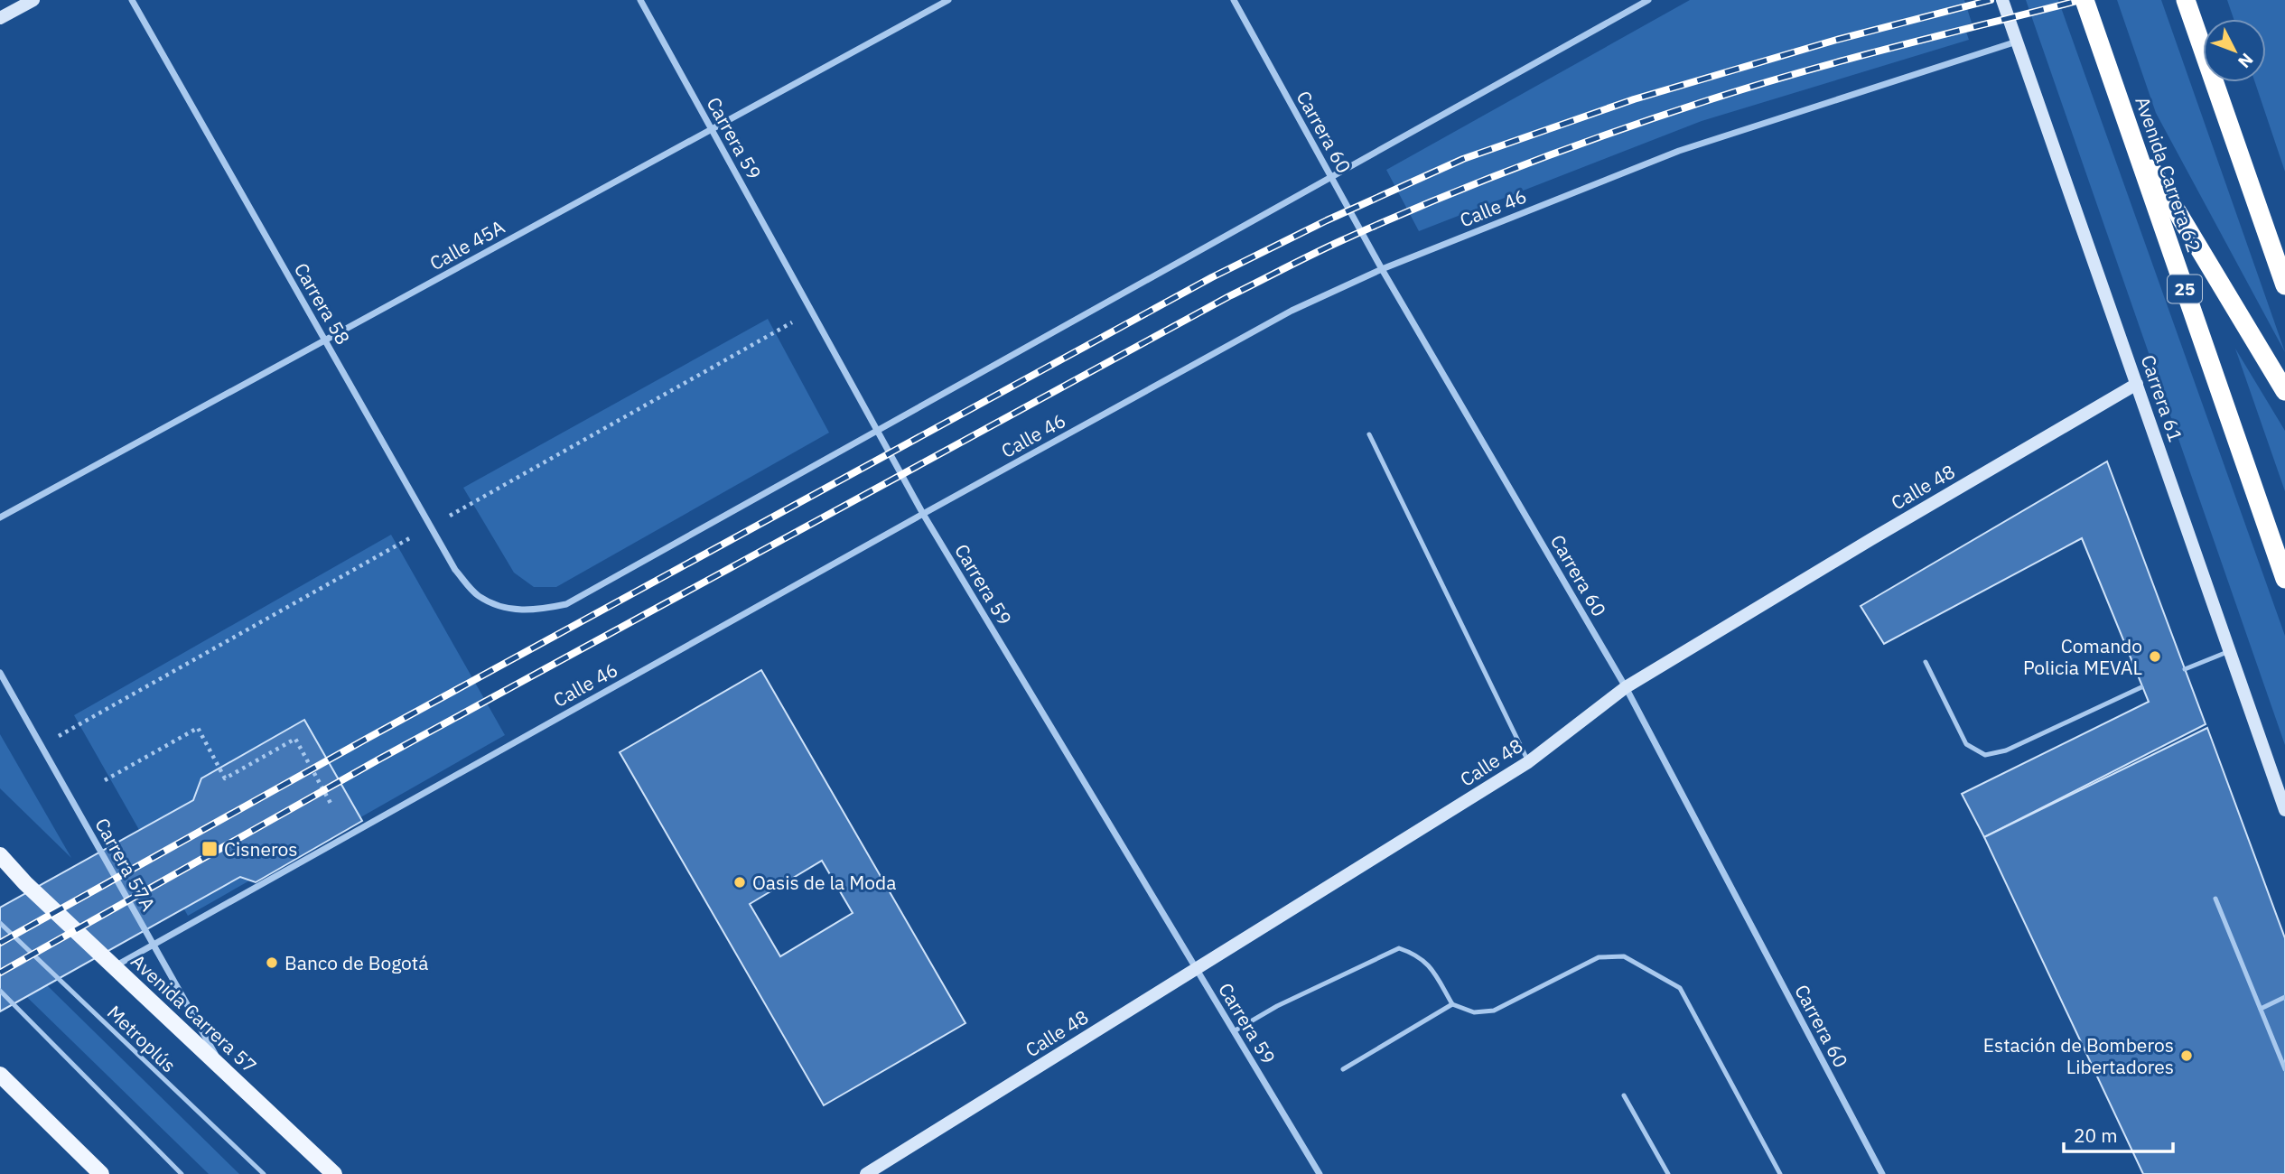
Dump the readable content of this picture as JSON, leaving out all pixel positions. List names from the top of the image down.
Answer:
{
  "streets": {
    "highway": ["Avenida Carrera 62", "25"],
    "main road": ["Avenida Carrera 57"],
    "street": [
      "Carrera 60",
      "Carrera 59",
      "Calle 46",
      "Calle 45A",
      "Carrera 58",
      "Carrera 61",
      "Calle 48",
      "Carrera 57A"
    ],
    "lane": ["Metroplús"]
  },
  "crossings": [
    ["Carrera 60", "Calle 46"],
    ["Carrera 60", "Calle 48"],
    ["Carrera 59", "Calle 46"],
    ["Carrera 59", "Calle 45A"],
    ["Carrera 59", "Carrera 58"],
    ["Carrera 59", "Calle 48"],
    ["Calle 46", "Carrera 61"],
    ["Calle 46", "Carrera 57A"],
    ["Calle 46", "Avenida Carrera 57"],
    ["Calle 45A", "Carrera 58"],
    ["Carrera 61", "Calle 48"],
    ["Carrera 57A", "Avenida Carrera 57"]
  ],
  "places": {
    "other": [
      "Comando Policia MEVAL",
      "Oasis de la Moda",
      "Banco de Bogotá",
      "Estación de Bomberos Libertadores"
    ],
    "transit": ["Cisneros"]
  },
  "scale_bar": "20 m",
  "north": "bottom right"
}
